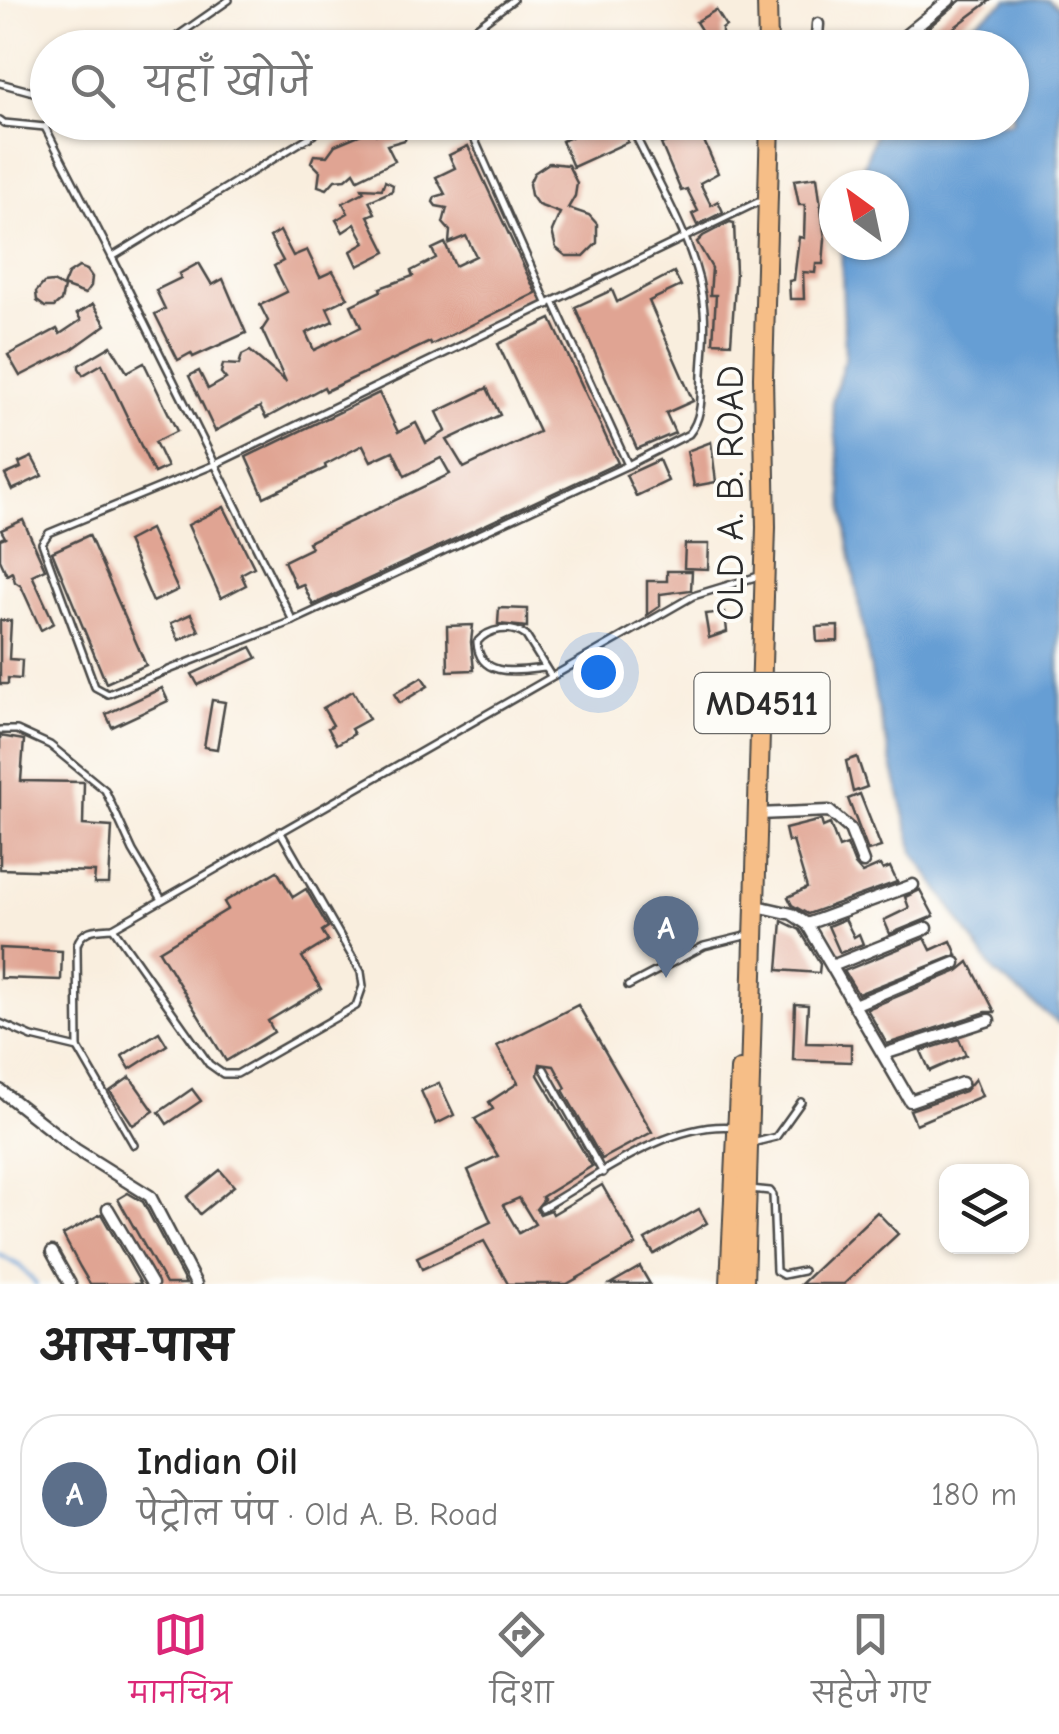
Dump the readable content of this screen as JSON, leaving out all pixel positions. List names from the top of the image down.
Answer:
{
  "streets": {
    "main road": ["OLD A. B. ROAD", "MD4511"]
  },
  "north": "top left",
  "page": {
    "search": "यहाँ खोजें",
    "pins": "A",
    "heading": "आस-पास",
    "list": [
      {
        "mark": "A",
        "name": "Indian Oil",
        "note": "पेट्रोल पंप · Old A. B. Road",
        "value": "180 m"
      }
    ],
    "nav": ["मानचित्र", "दिशा", "सहेजे गए"]
  }
}
